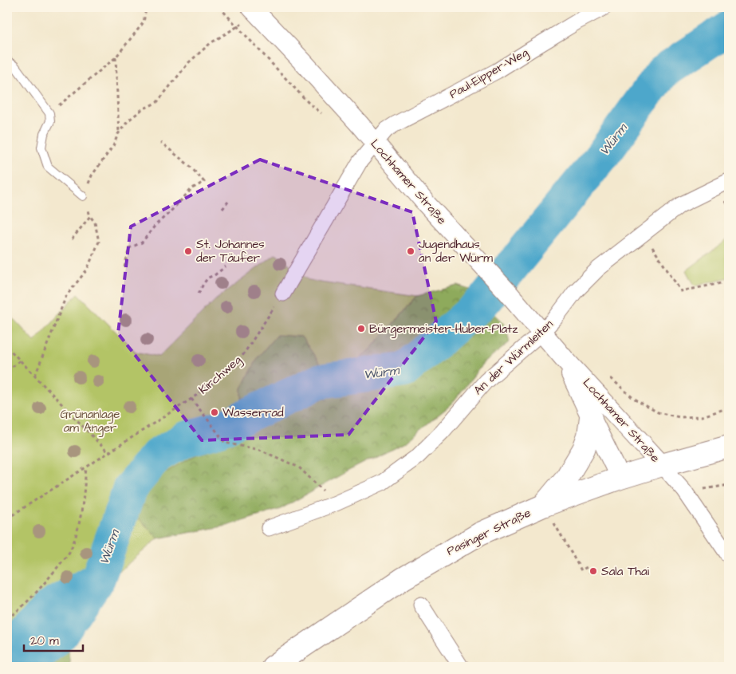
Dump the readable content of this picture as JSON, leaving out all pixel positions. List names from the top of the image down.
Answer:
{
  "streets": {
    "main road": ["Pasinger Straße"],
    "street": ["Paul-Eipper-Weg", "Lochhamer Straße", "An der Würmleiten"],
    "path": ["Kirchweg"]
  },
  "crossings": [
    ["Paul-Eipper-Weg", "Lochhamer Straße"],
    ["Lochhamer Straße", "An der Würmleiten"],
    ["Lochhamer Straße", "Pasinger Straße"]
  ],
  "water": ["Würm"],
  "parks": ["Grünanlage am Anger"],
  "places": [
    "St. Johannes der Täufer",
    "Jugendhaus an der Würm",
    "Bürgermeister-Huber-Platz",
    "Wasserrad",
    "Sala Thai"
  ],
  "scale_bar": "20 m"
}
